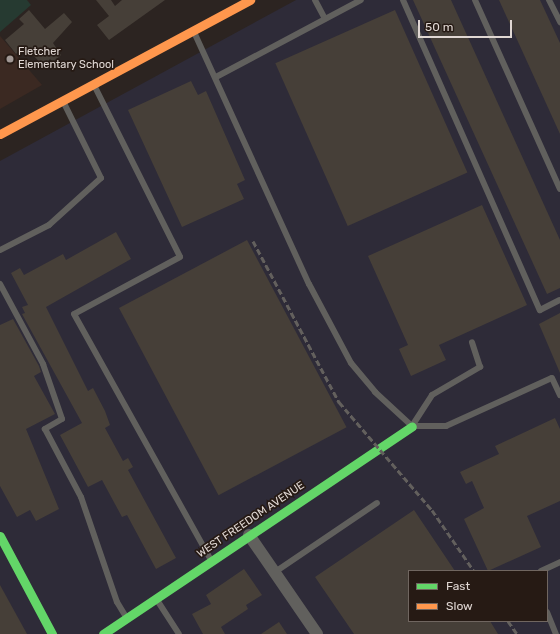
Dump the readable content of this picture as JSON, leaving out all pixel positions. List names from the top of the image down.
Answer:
{
  "streets": {
    "street": ["WEST FREEDOM AVENUE"]
  },
  "places": ["Fletcher Elementary School"],
  "legend": ["Fast", "Slow"],
  "scale_bar": "50 m"
}
